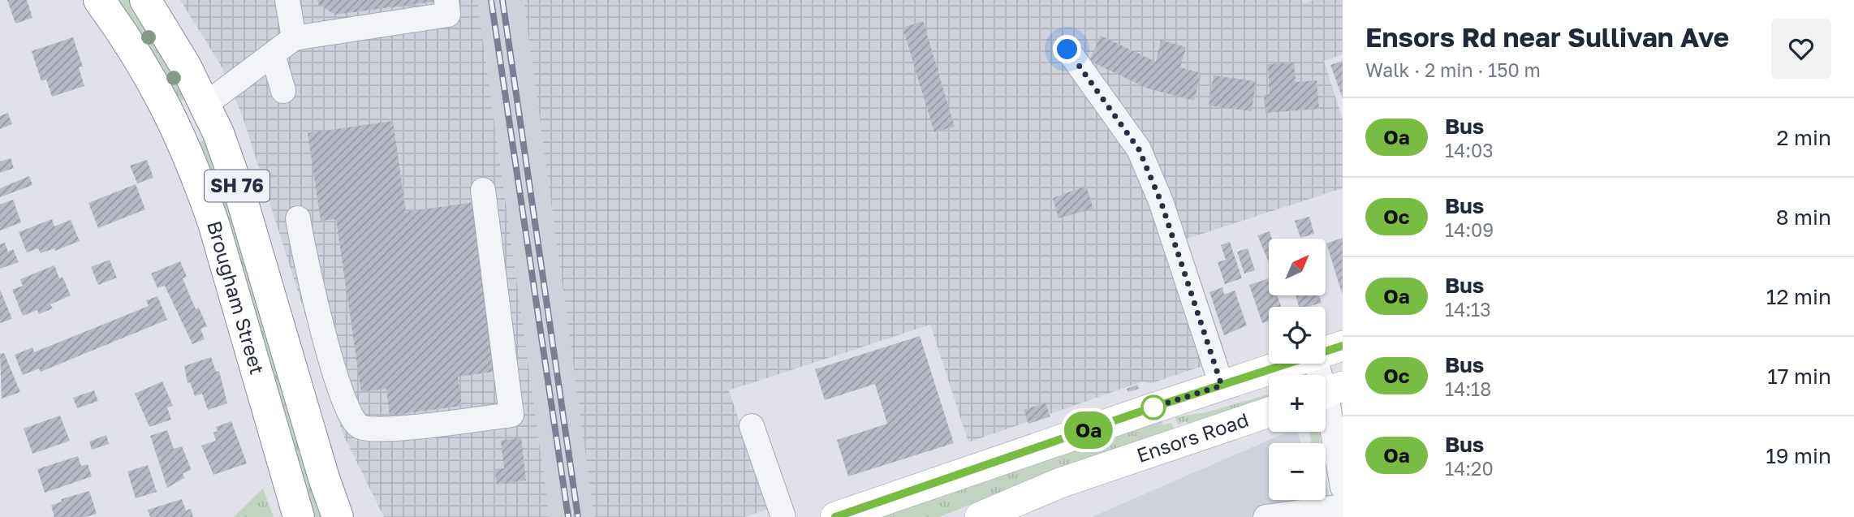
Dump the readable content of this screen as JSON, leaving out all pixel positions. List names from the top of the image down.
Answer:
{
  "streets": {
    "highway": ["SH 76", "Brougham Street"],
    "main road": ["Ensors Road"]
  },
  "lines": ["bus line Oa"],
  "north": "top right",
  "page": {
    "on_map": "Oa",
    "heading": ["Ensors Rd near Sullivan Ave", "Walk · 2 min · 150 m"],
    "list": [
      {
        "mark": "Oa",
        "name": "Bus",
        "note": "14:03",
        "value": "2 min"
      },
      {
        "mark": "Oc",
        "name": "Bus",
        "note": "14:09",
        "value": "8 min"
      },
      {
        "mark": "Oa",
        "name": "Bus",
        "note": "14:13",
        "value": "12 min"
      },
      {
        "mark": "Oc",
        "name": "Bus",
        "note": "14:18",
        "value": "17 min"
      },
      {
        "mark": "Oa",
        "name": "Bus",
        "note": "14:20",
        "value": "19 min"
      }
    ],
    "map_buttons": ["+", "−"]
  }
}
